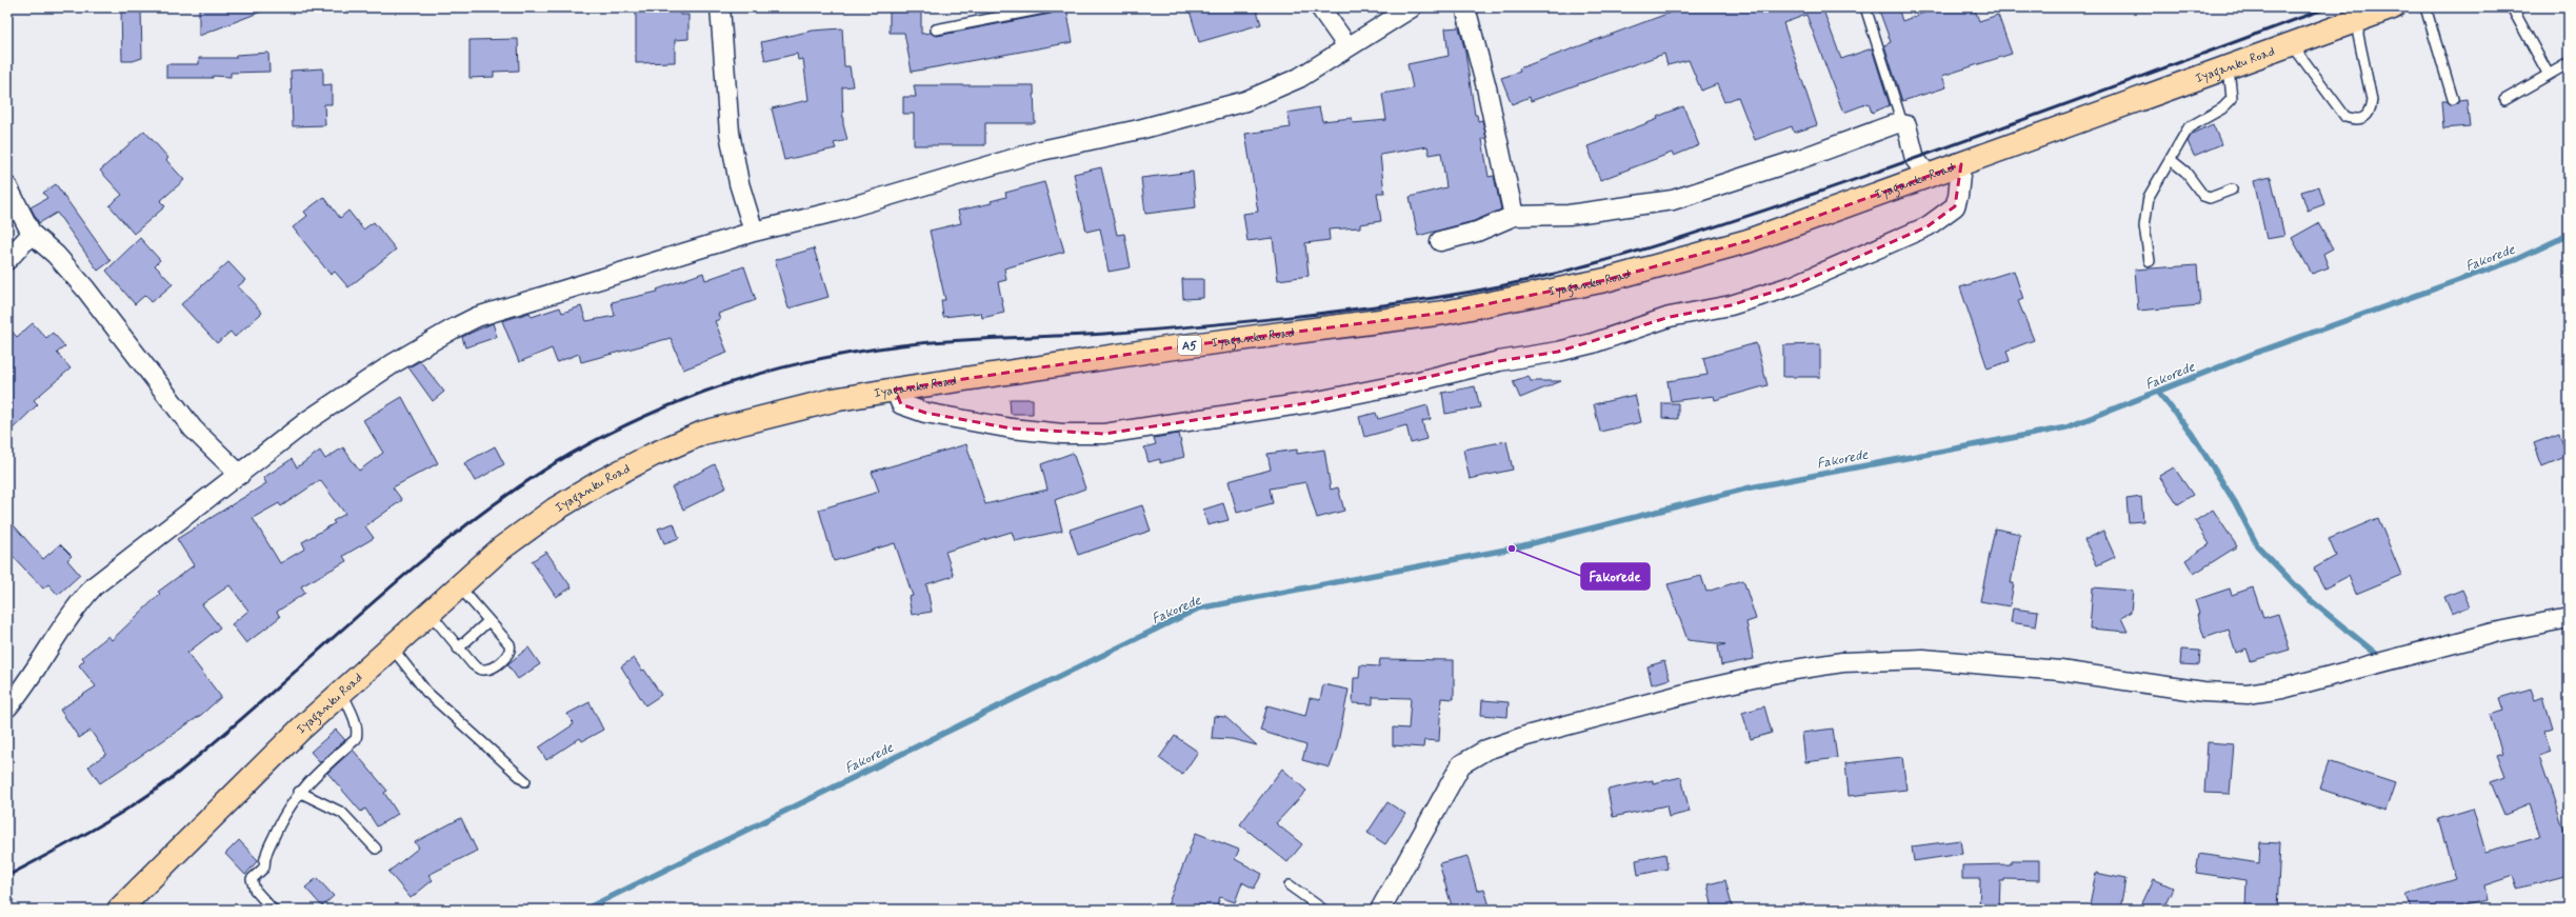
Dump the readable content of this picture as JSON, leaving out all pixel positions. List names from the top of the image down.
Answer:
{
  "streets": {
    "highway": ["Iyaganku Road", "A5"]
  },
  "water": ["Fakorede"],
  "places": ["Fakorede"]
}
